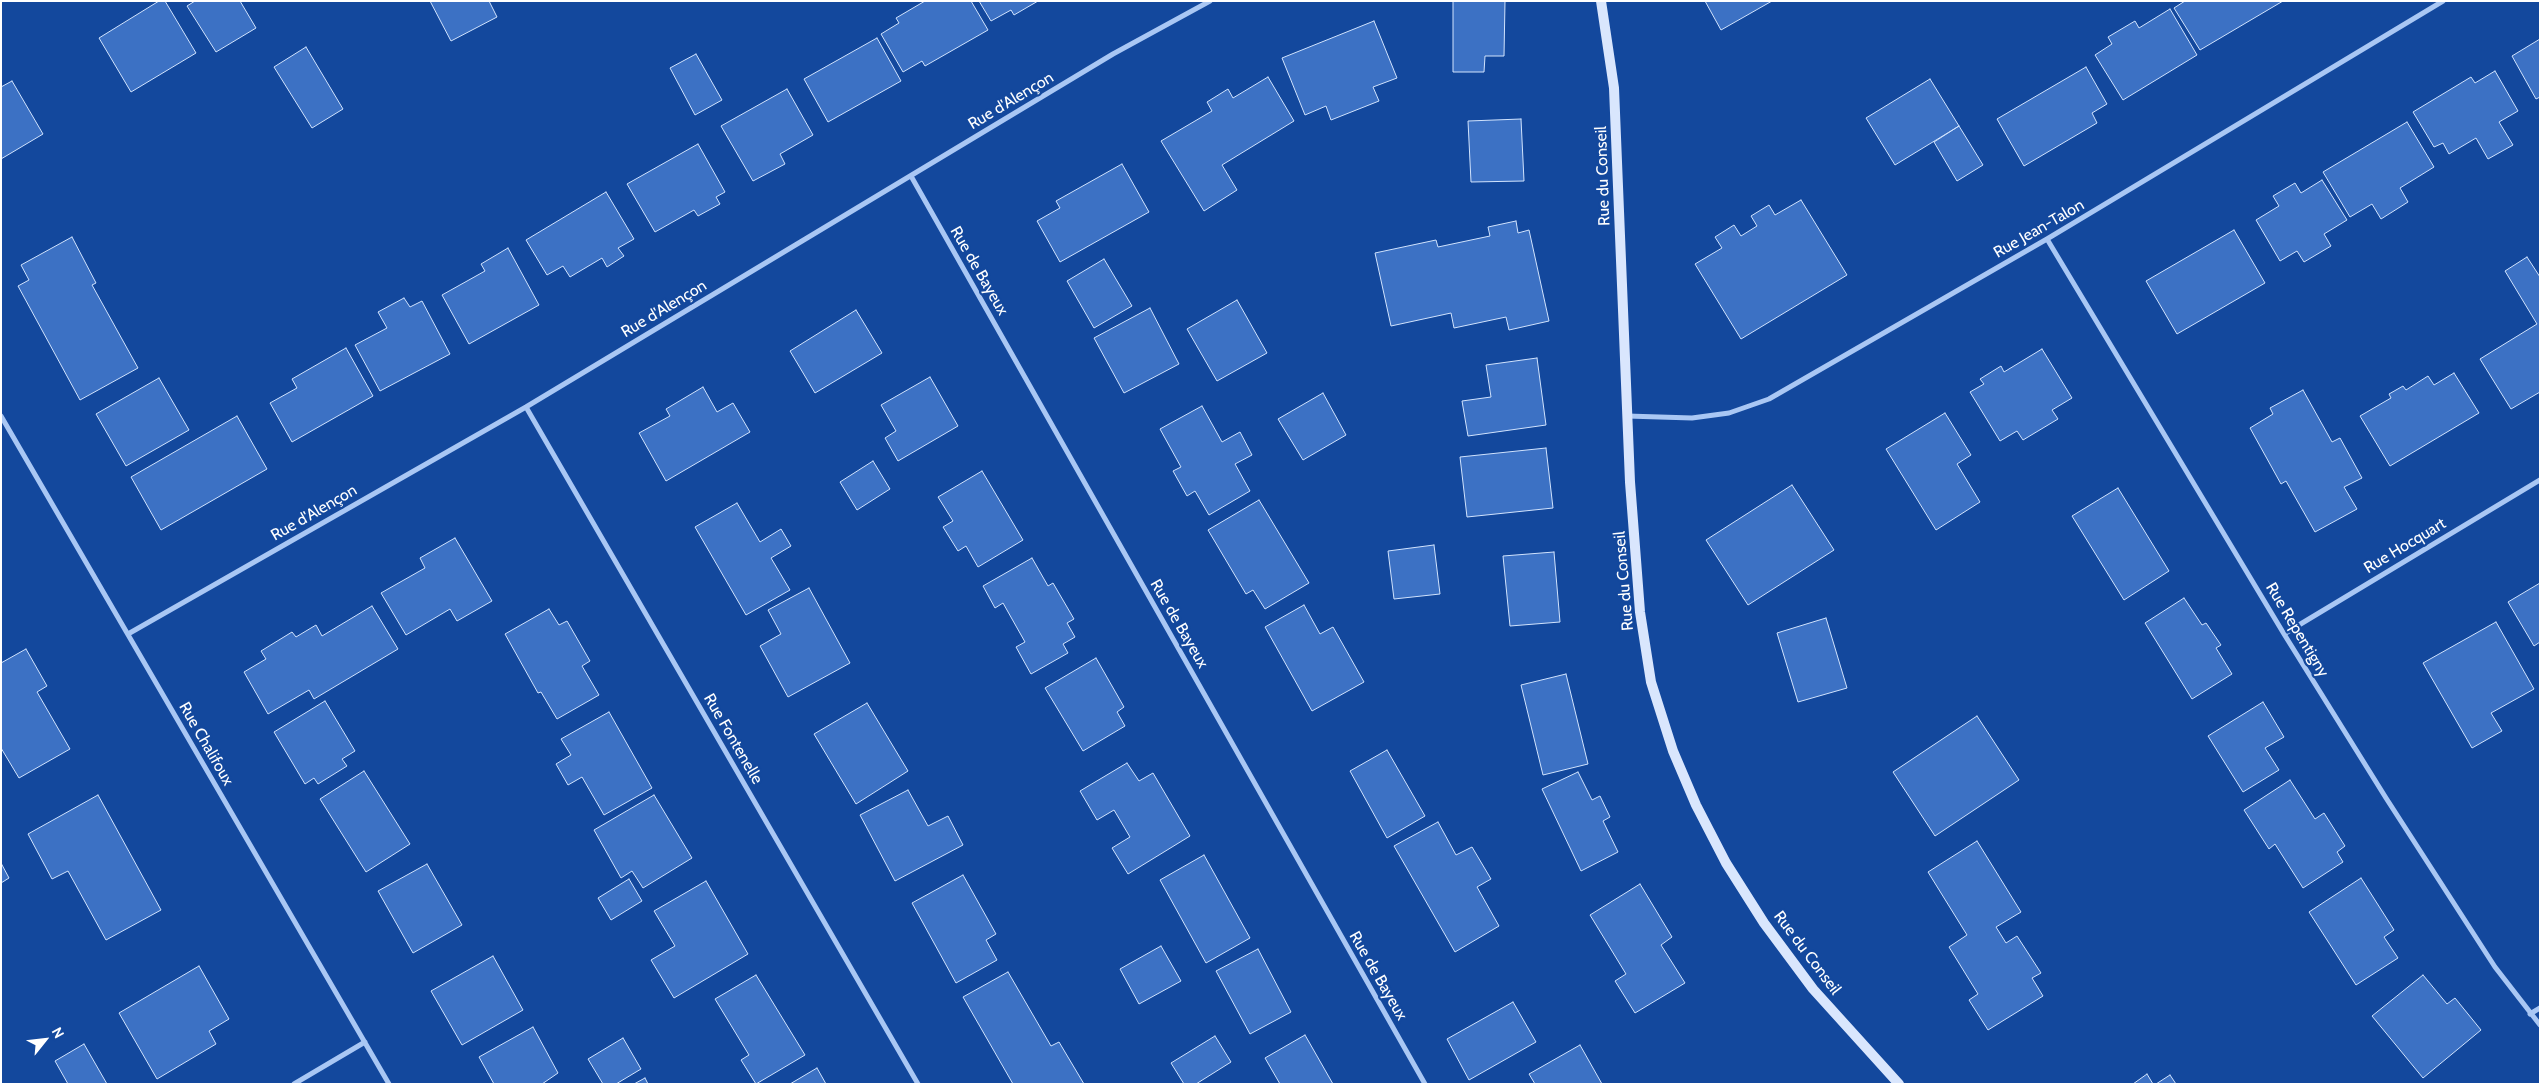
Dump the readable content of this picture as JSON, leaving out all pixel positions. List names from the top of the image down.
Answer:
{
  "streets": {
    "street": [
      "Rue d'Alençon",
      "Rue du Conseil",
      "Rue Jean-Talon",
      "Rue de Bayeux",
      "Rue Hocquart",
      "Rue Repentigny",
      "Rue Fontenelle",
      "Rue Chalifoux"
    ]
  },
  "crossings": [
    ["Rue d'Alençon", "Rue de Bayeux"],
    ["Rue d'Alençon", "Rue Fontenelle"],
    ["Rue d'Alençon", "Rue Chalifoux"],
    ["Rue du Conseil", "Rue Jean-Talon"],
    ["Rue Jean-Talon", "Rue Repentigny"],
    ["Rue Hocquart", "Rue Repentigny"]
  ],
  "north": "top right"
}
